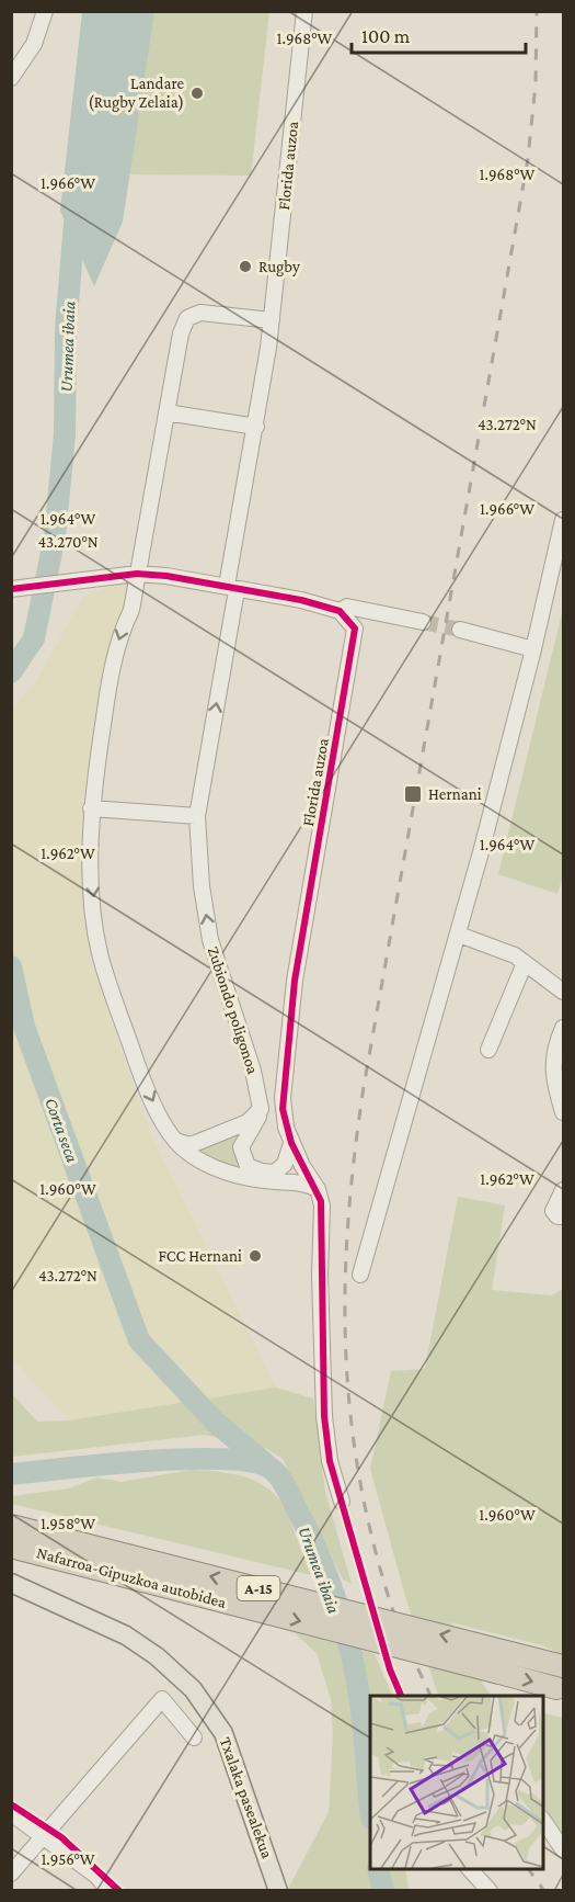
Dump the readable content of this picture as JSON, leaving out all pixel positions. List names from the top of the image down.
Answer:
{
  "streets": {
    "highway": ["Nafarroa-Gipuzkoa autobidea", "A-15"],
    "main road": ["Txalaka pasealekua"],
    "street": ["Florida auzoa", "Zubiondo poligonoa"]
  },
  "crossings": [
    ["Florida auzoa", "Zubiondo poligonoa"]
  ],
  "water": ["Urumea ibaia", "Corta seca"],
  "places": {
    "other": ["Landare (Rugby Zelaia)", "Rugby", "FCC Hernani"],
    "transit": ["Hernani"]
  },
  "scale_bar": "100 m",
  "coordinates": [
    "1.968°W",
    "1.966°W",
    "43.272°N",
    "1.964°W",
    "43.270°N",
    "1.962°W",
    "1.960°W",
    "1.958°W",
    "1.956°W"
  ]
}
